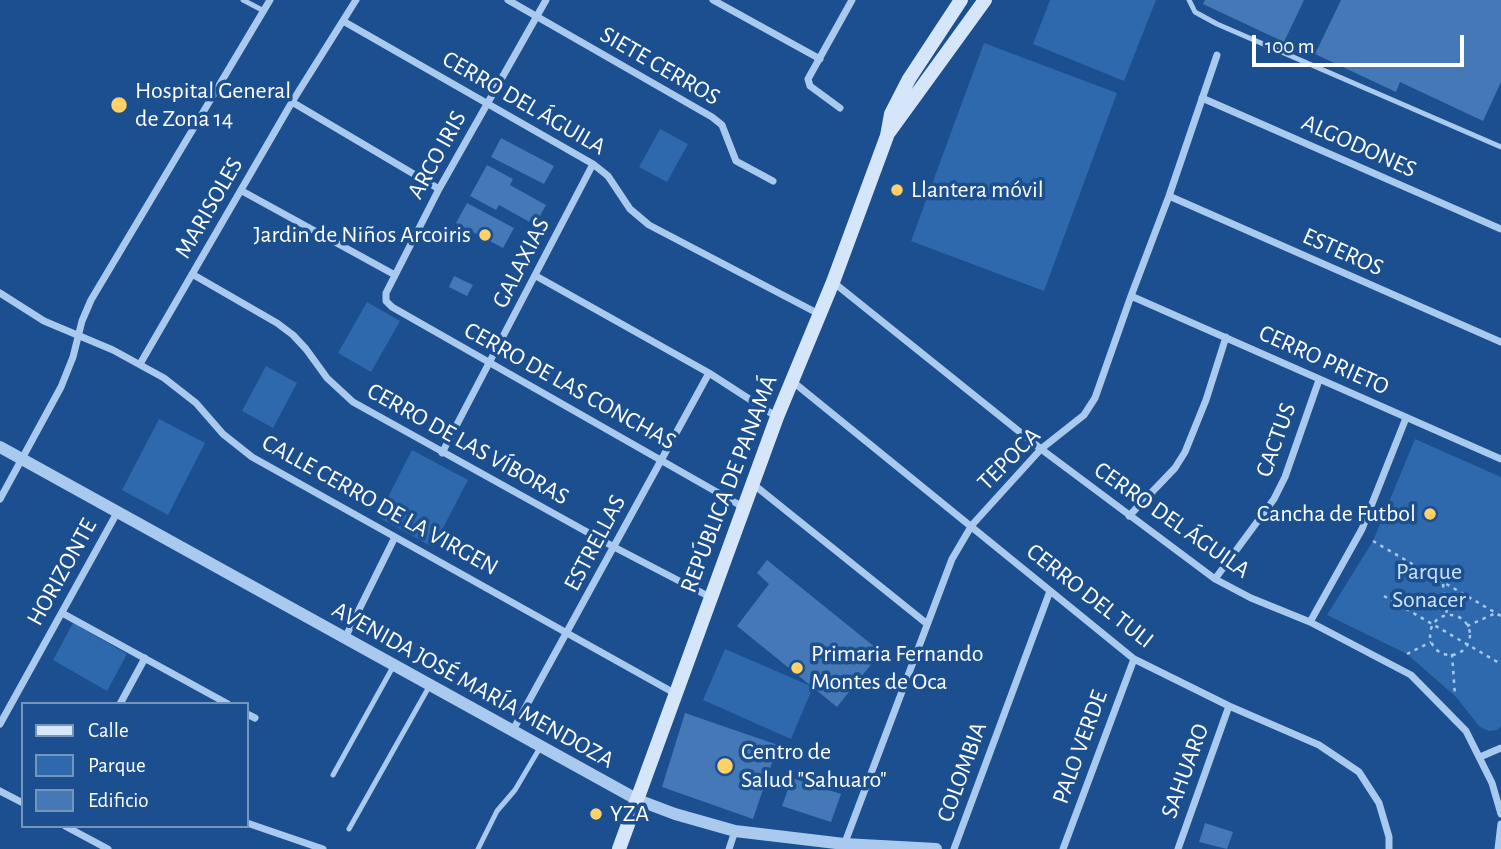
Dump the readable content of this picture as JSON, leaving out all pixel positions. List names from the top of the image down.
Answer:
{
  "streets": {
    "main road": ["REPÚBLICA DE PANAMÁ"],
    "street": [
      "SIETE CERROS",
      "CERRO DEL ÁGUILA",
      "ALGODONES",
      "ARCO IRIS",
      "MARISOLES",
      "ESTEROS",
      "GALAXIAS",
      "CERRO PRIETO",
      "CERRO DE LAS CONCHAS",
      "CACTUS",
      "CERRO DE LAS VÍBORAS",
      "TEPOCA",
      "CALLE CERRO DE LA VIRGEN",
      "ESTRELLAS",
      "HORIZONTE",
      "CERRO DEL TULI",
      "AVENIDA JOSÉ MARÍA MENDOZA",
      "PALO VERDE",
      "SAHUARO",
      "COLOMBIA"
    ]
  },
  "crossings": [
    ["SIETE CERROS", "ARCO IRIS"],
    ["CERRO DEL ÁGUILA", "ARCO IRIS"],
    ["CERRO DEL ÁGUILA", "MARISOLES"],
    ["CERRO DEL ÁGUILA", "GALAXIAS"],
    ["CERRO DEL ÁGUILA", "CACTUS"],
    ["CERRO DEL ÁGUILA", "TEPOCA"],
    ["CERRO DEL ÁGUILA", "REPÚBLICA DE PANAMÁ"],
    ["ALGODONES", "TEPOCA"],
    ["ARCO IRIS", "CERRO DE LAS CONCHAS"],
    ["MARISOLES", "CERRO DE LAS VÍBORAS"],
    ["MARISOLES", "CALLE CERRO DE LA VIRGEN"],
    ["ESTEROS", "TEPOCA"],
    ["GALAXIAS", "CERRO DE LAS CONCHAS"],
    ["GALAXIAS", "CERRO DE LAS VÍBORAS"],
    ["CERRO PRIETO", "CACTUS"],
    ["CERRO PRIETO", "TEPOCA"],
    ["CERRO DE LAS CONCHAS", "REPÚBLICA DE PANAMÁ"],
    ["CERRO DE LAS CONCHAS", "ESTRELLAS"],
    ["CERRO DE LAS VÍBORAS", "REPÚBLICA DE PANAMÁ"],
    ["CERRO DE LAS VÍBORAS", "ESTRELLAS"],
    ["TEPOCA", "CERRO DEL TULI"],
    ["TEPOCA", "AVENIDA JOSÉ MARÍA MENDOZA"],
    ["REPÚBLICA DE PANAMÁ", "CALLE CERRO DE LA VIRGEN"],
    ["REPÚBLICA DE PANAMÁ", "CERRO DEL TULI"],
    ["REPÚBLICA DE PANAMÁ", "AVENIDA JOSÉ MARÍA MENDOZA"],
    ["CALLE CERRO DE LA VIRGEN", "ESTRELLAS"],
    ["ESTRELLAS", "AVENIDA JOSÉ MARÍA MENDOZA"],
    ["HORIZONTE", "AVENIDA JOSÉ MARÍA MENDOZA"],
    ["CERRO DEL TULI", "PALO VERDE"],
    ["CERRO DEL TULI", "SAHUARO"],
    ["CERRO DEL TULI", "COLOMBIA"]
  ],
  "parks": ["Parque Sonacer"],
  "places": [
    "Hospital General de Zona 14",
    "Llantera móvil",
    "Jardin de Niños Arcoiris",
    "Cancha de Futbol",
    "Primaria Fernando Montes de Oca",
    "Centro de Salud \"Sahuaro\"",
    "YZA"
  ],
  "legend": ["Calle", "Parque", "Edificio"],
  "scale_bar": "100 m"
}
